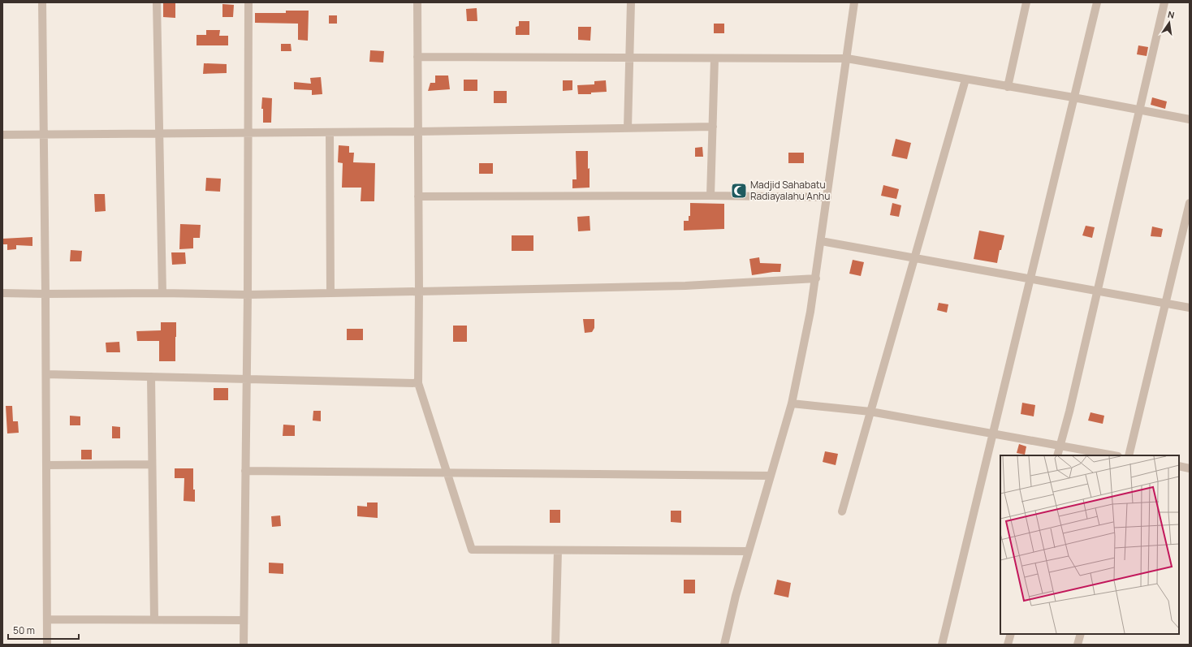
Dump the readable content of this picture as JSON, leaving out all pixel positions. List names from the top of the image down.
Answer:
{
  "places": {
    "mosque": ["Madjid Sahabatu Radiayalahu Anhu"]
  },
  "scale_bar": "50 m",
  "north": "top"
}
